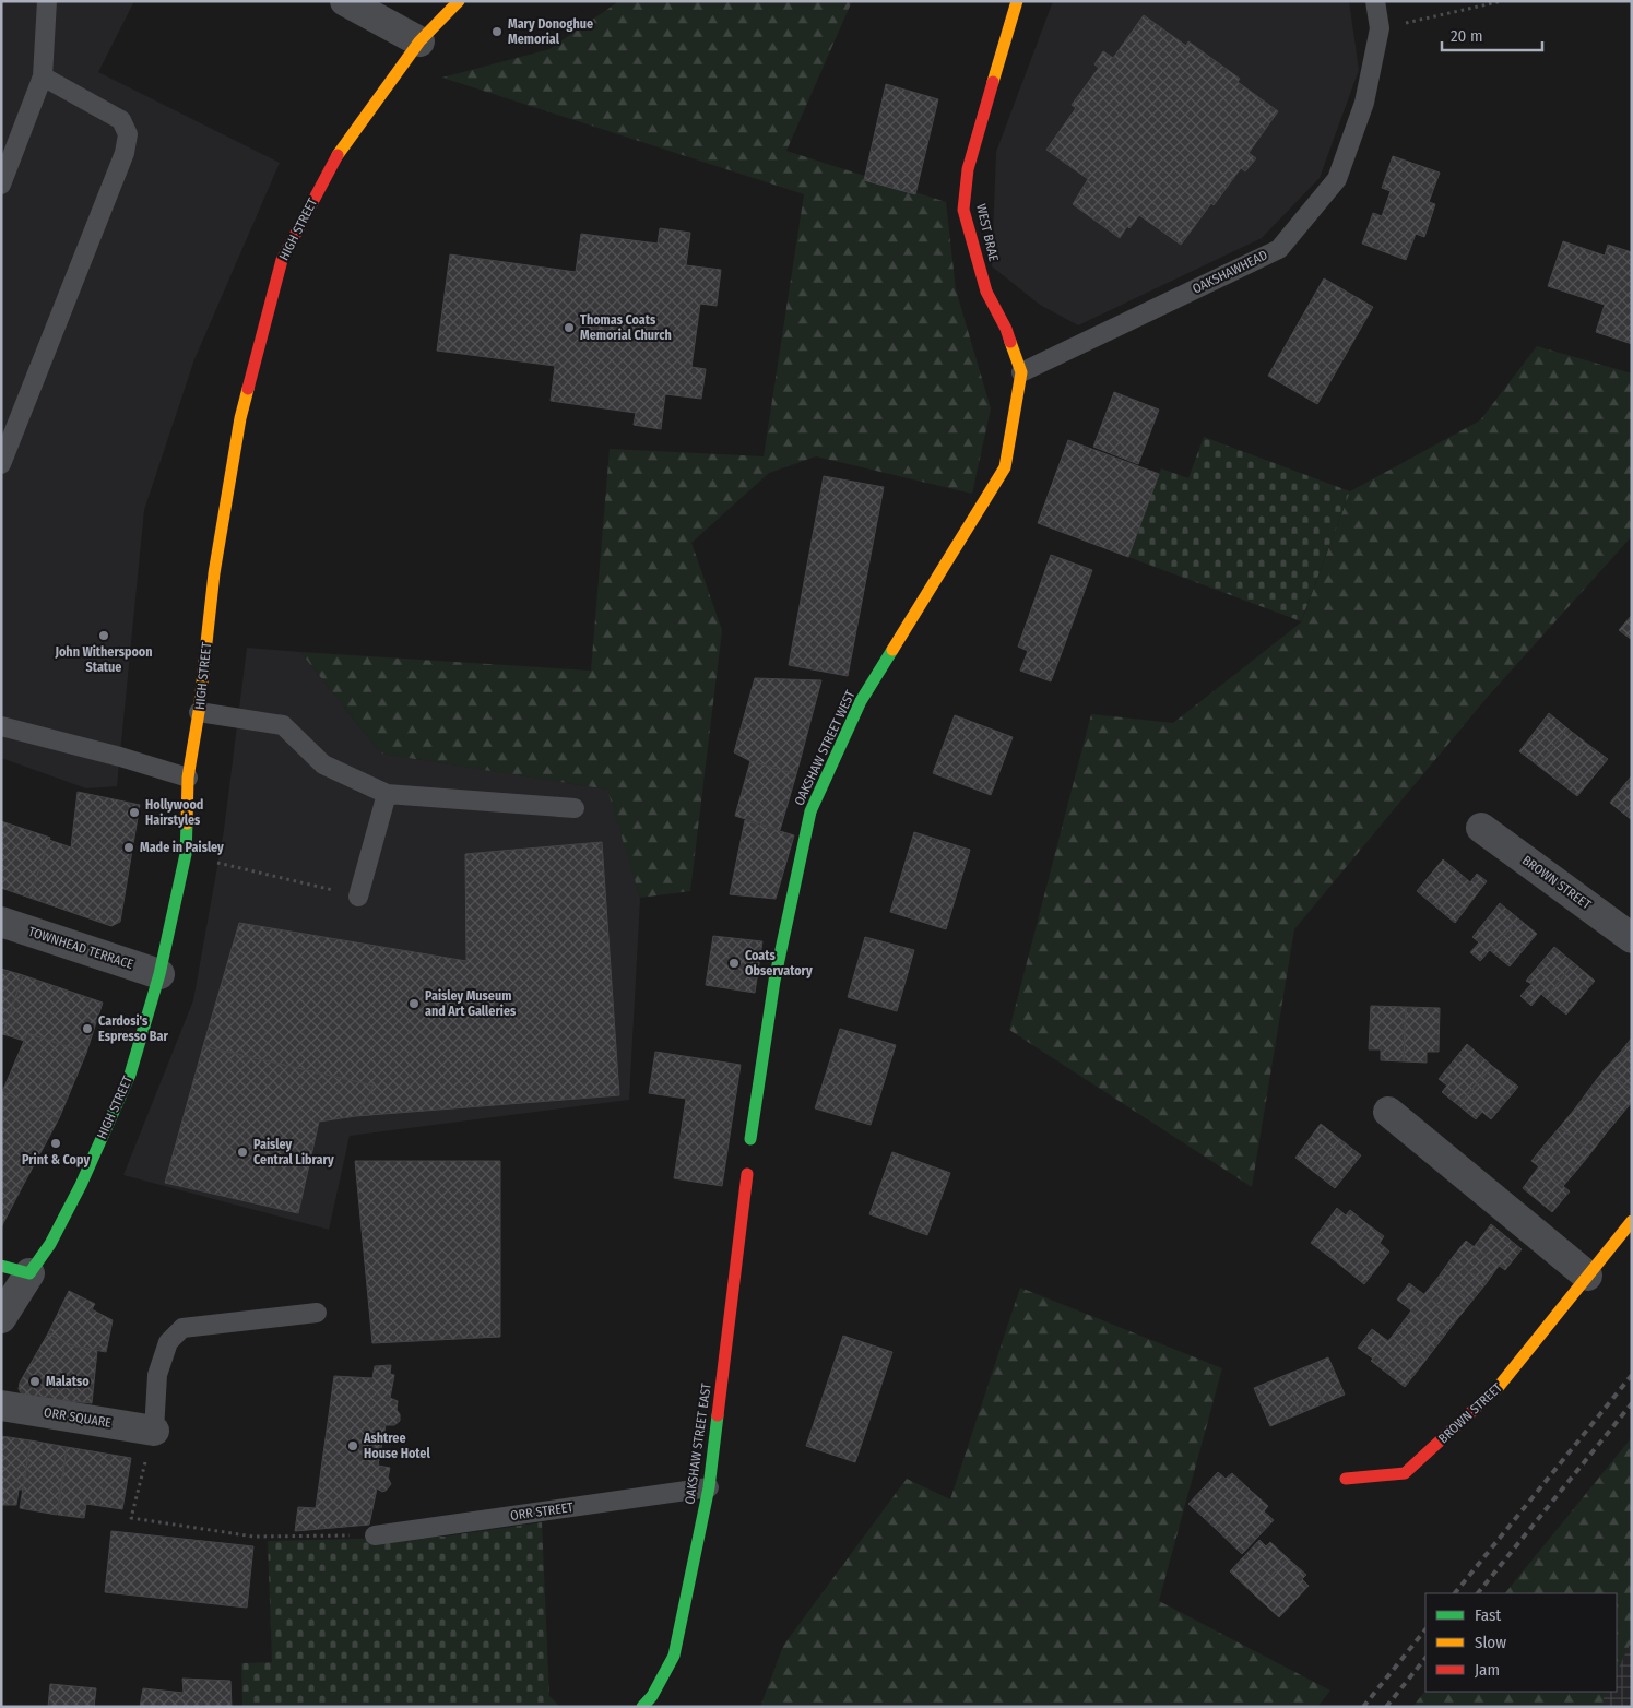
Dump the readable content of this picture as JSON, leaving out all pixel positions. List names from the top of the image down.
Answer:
{
  "streets": {
    "street": [
      "HIGH STREET",
      "WEST BRAE",
      "OAKSHAW STREET WEST",
      "BROWN STREET",
      "TOWNHEAD TERRACE",
      "ORR SQUARE",
      "OAKSHAW STREET EAST"
    ],
    "lane": ["OAKSHAWHEAD", "ORR STREET"]
  },
  "crossings": [
    ["HIGH STREET", "TOWNHEAD TERRACE"],
    ["WEST BRAE", "OAKSHAWHEAD"],
    ["WEST BRAE", "OAKSHAW STREET WEST"],
    ["OAKSHAWHEAD", "OAKSHAW STREET WEST"],
    ["OAKSHAW STREET EAST", "ORR STREET"]
  ],
  "places": [
    "Mary Donoghue Memorial",
    "Thomas Coats Memorial Church",
    "John Witherspoon Statue",
    "Hollywood Hairstyles",
    "Made in Paisley",
    "Coats Observatory",
    "Paisley Museum and Art Galleries",
    "Cardosi's Espresso Bar",
    "Print & Copy",
    "Paisley Central Library",
    "Malatso",
    "Ashtree House Hotel"
  ],
  "legend": ["Fast", "Slow", "Jam"],
  "scale_bar": "20 m"
}
